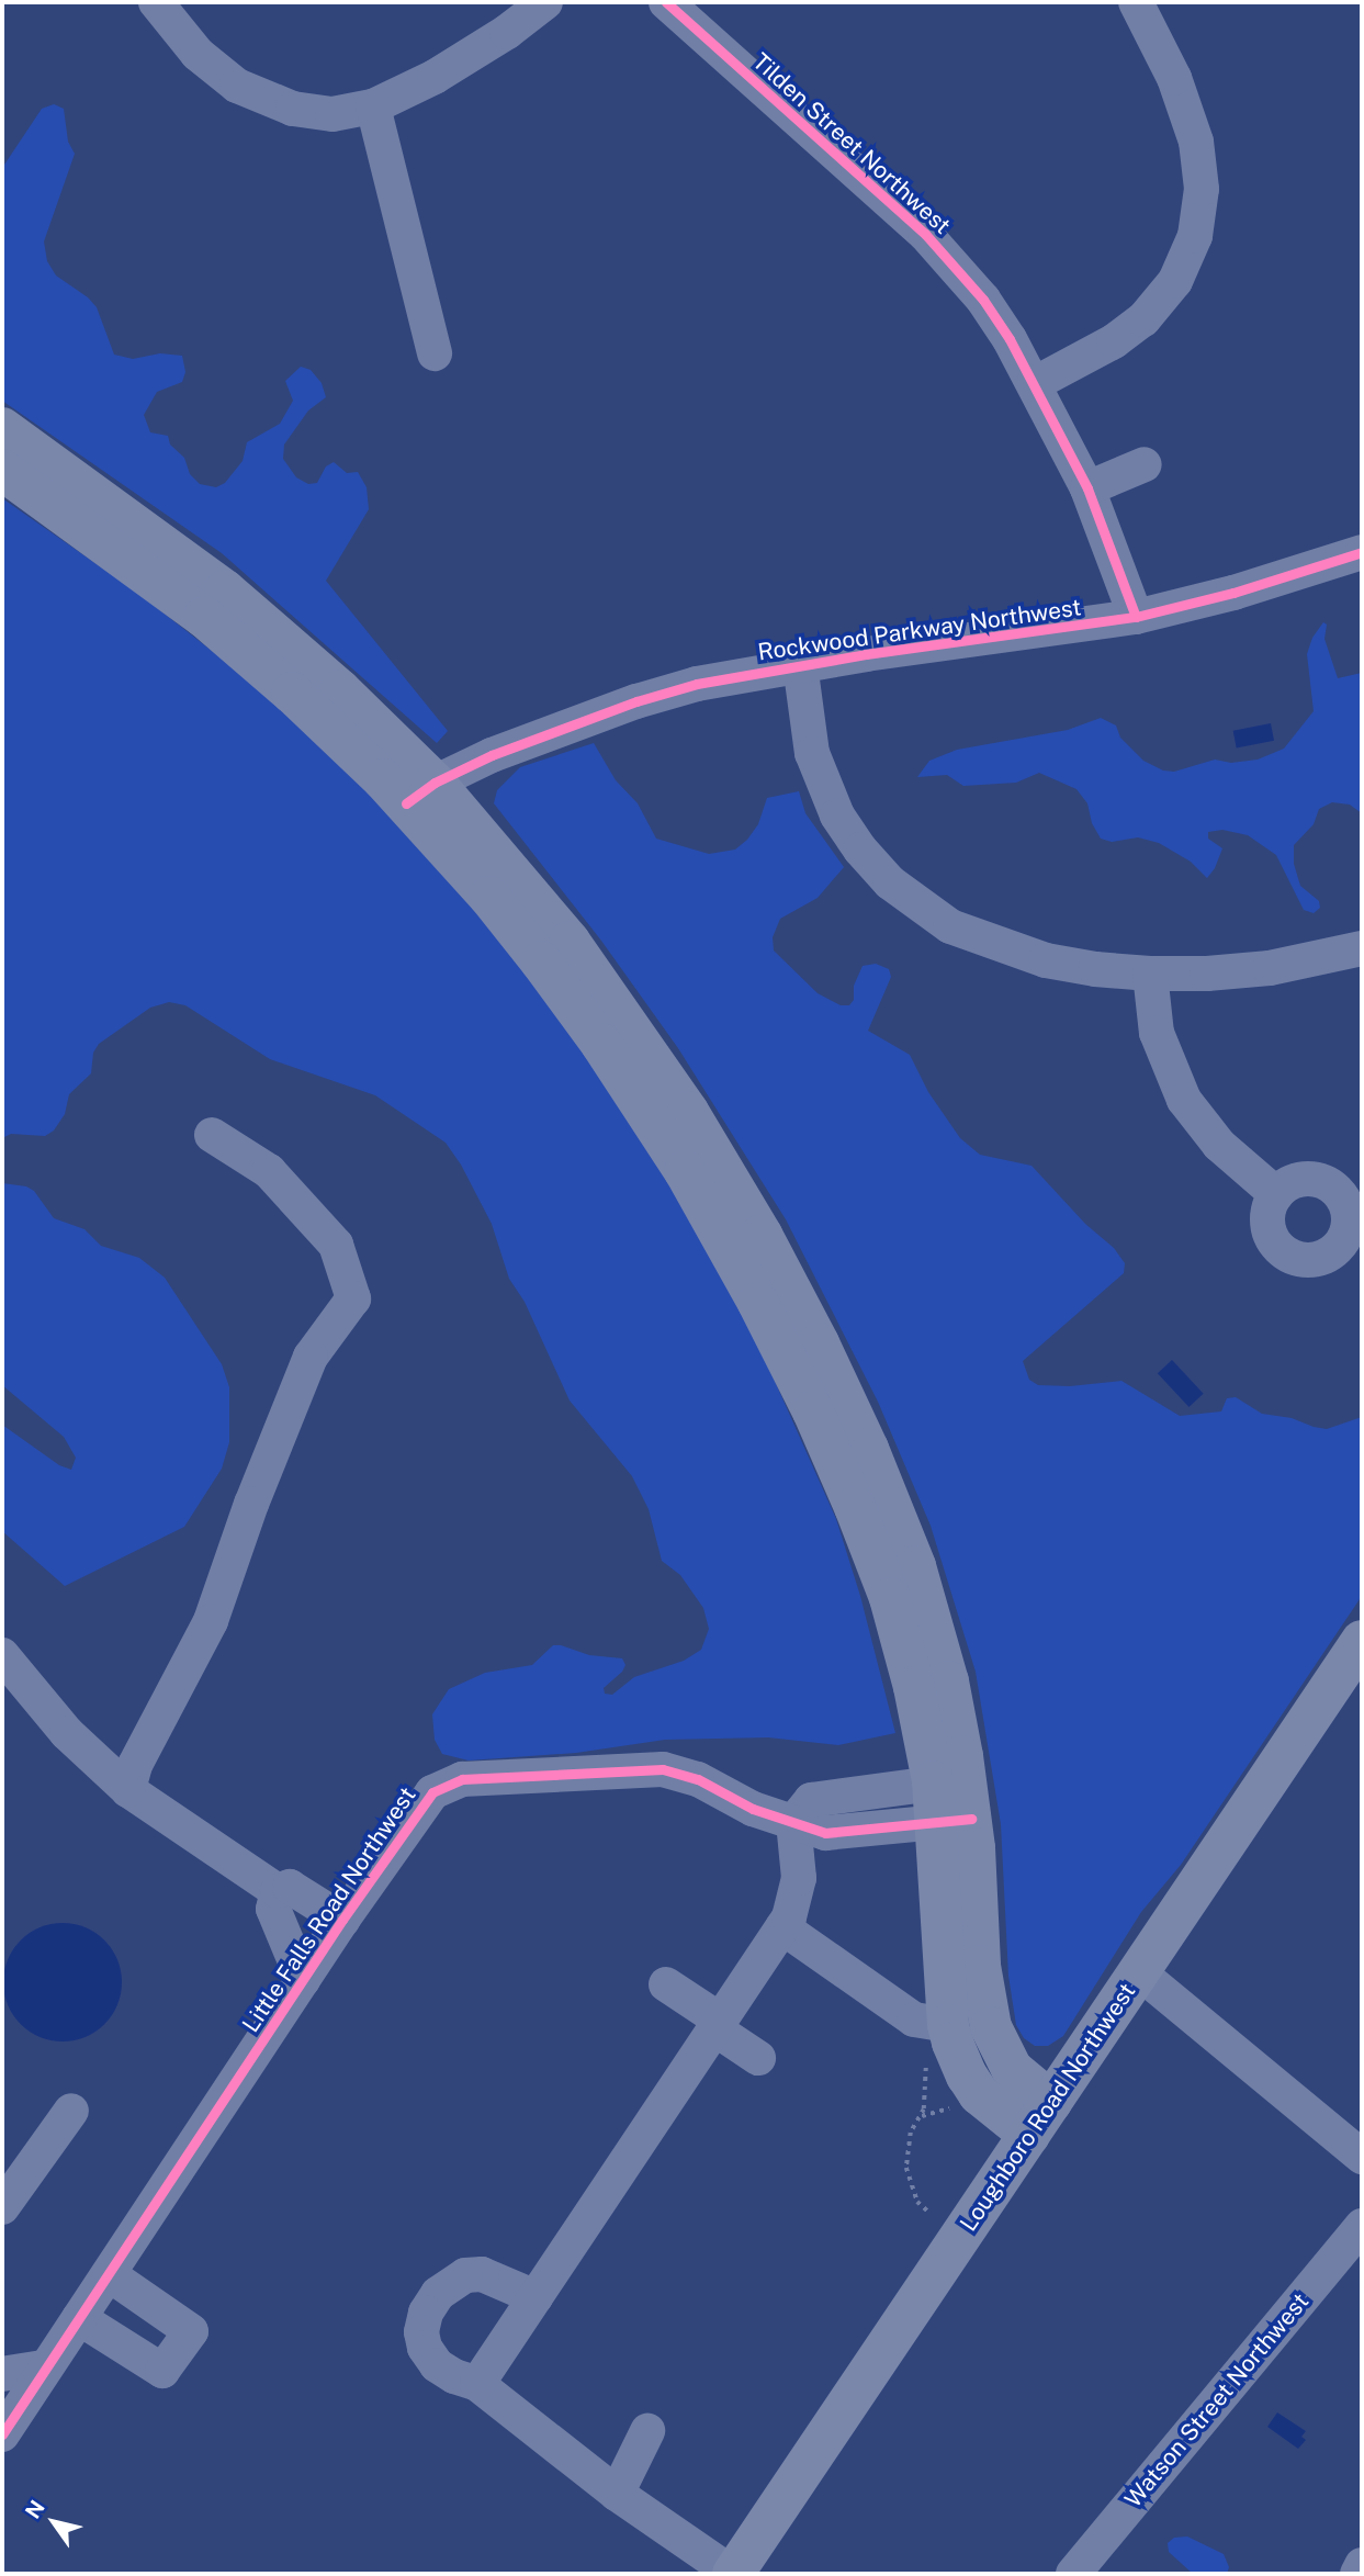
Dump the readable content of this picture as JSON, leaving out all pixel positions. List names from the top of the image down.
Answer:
{
  "streets": {
    "main road": ["Loughboro Road Northwest"],
    "street": [
      "Tilden Street Northwest",
      "Rockwood Parkway Northwest",
      "Little Falls Road Northwest",
      "Watson Street Northwest"
    ]
  },
  "crossings": [
    ["Tilden Street Northwest", "Rockwood Parkway Northwest"]
  ],
  "north": "top left"
}
